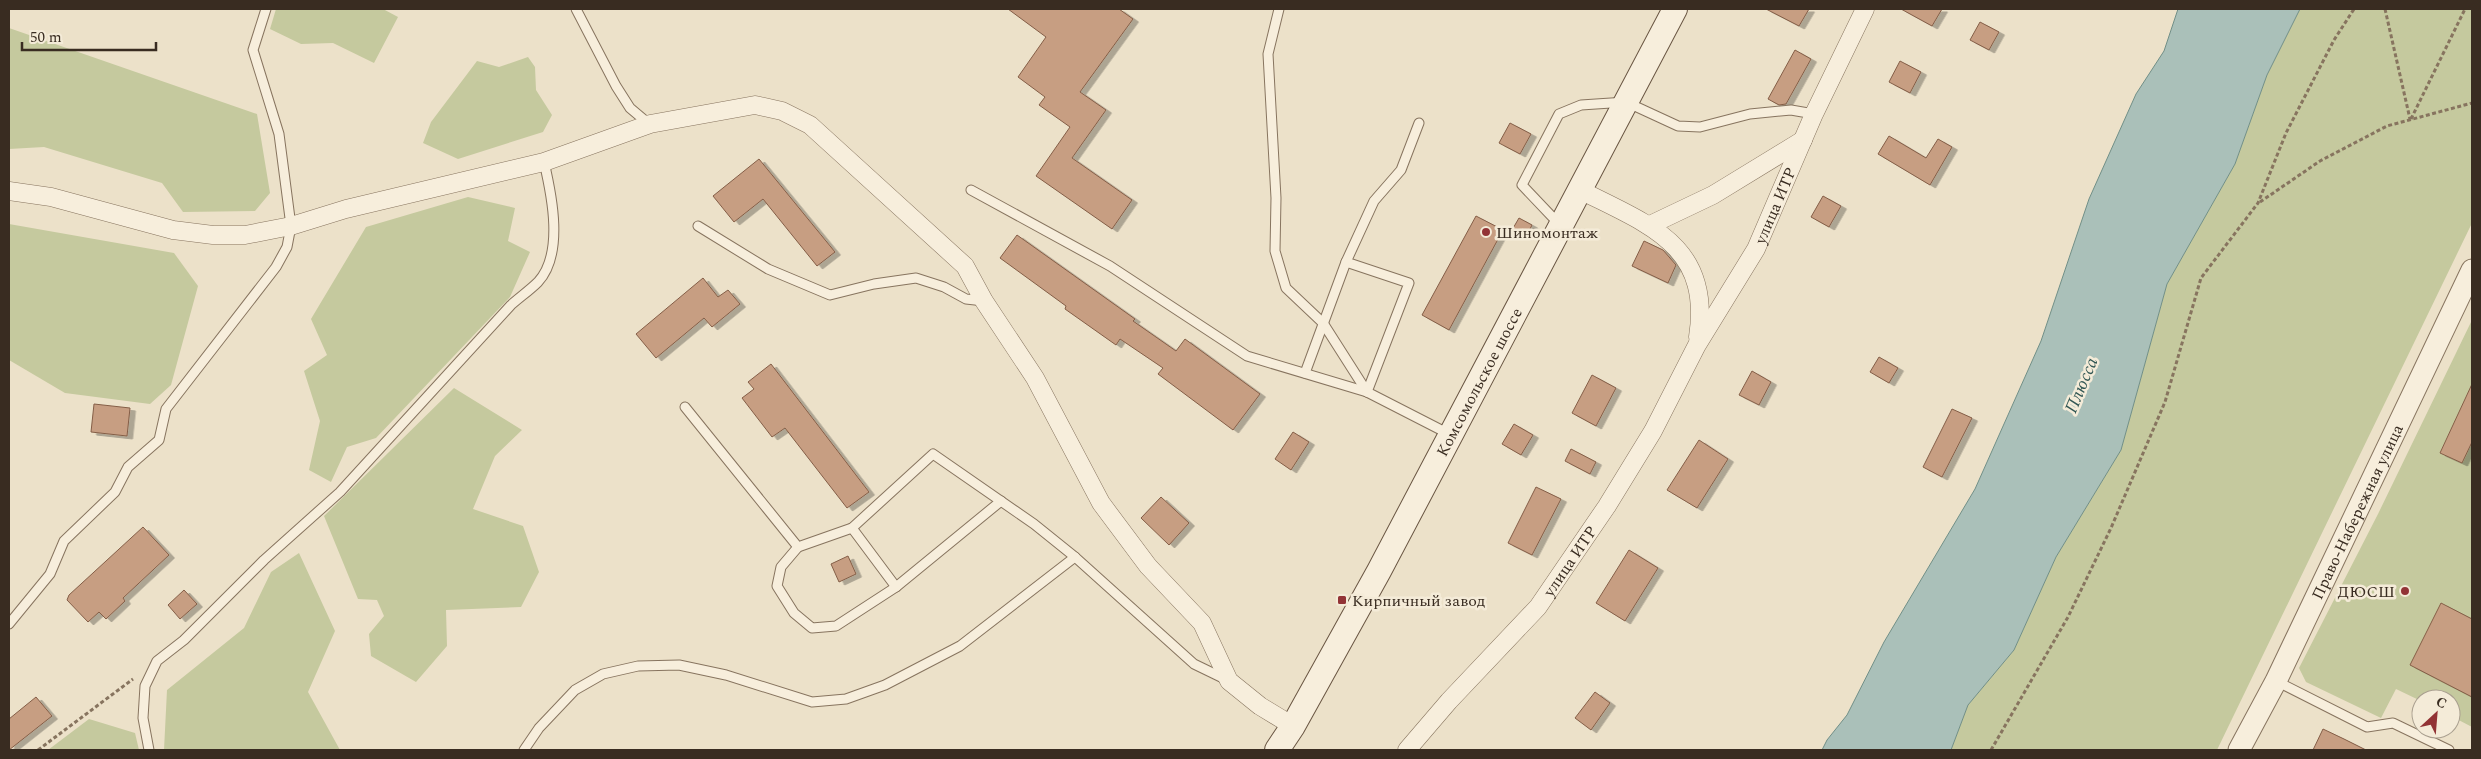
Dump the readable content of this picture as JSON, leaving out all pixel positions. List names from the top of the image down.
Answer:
{
  "streets": {
    "main road": ["Комсомольское шоссе"],
    "street": ["улица ИТР", "Право-Набережная улица"]
  },
  "water": ["Плюсса"],
  "places": {
    "other": ["Шиномонтаж", "ДЮСШ"],
    "transit": ["Кирпичный завод"]
  },
  "scale_bar": "50 m",
  "north": "top right"
}
